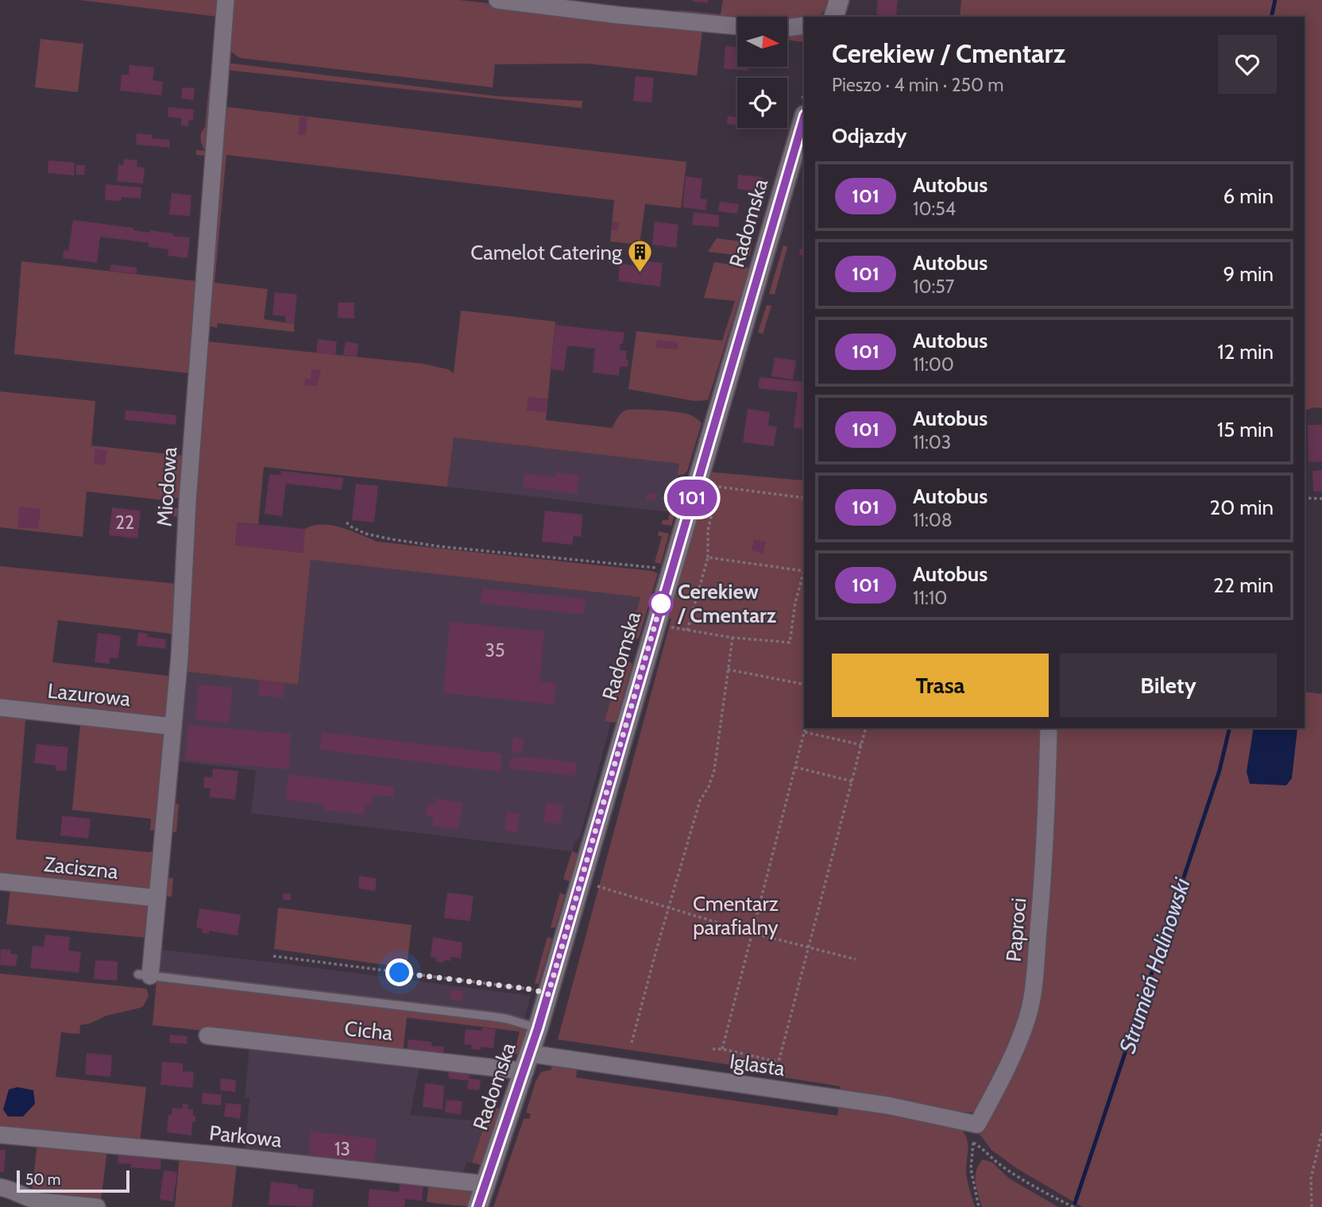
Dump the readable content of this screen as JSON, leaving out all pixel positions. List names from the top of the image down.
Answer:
{
  "streets": {
    "street": [
      "Radomska",
      "Miodowa",
      "Lazurowa",
      "Zaciszna",
      "Paproci",
      "Cicha",
      "Iglasta",
      "Parkowa"
    ]
  },
  "crossings": [
    ["Radomska", "Cicha"],
    ["Radomska", "Iglasta"],
    ["Radomska", "Parkowa"],
    ["Miodowa", "Lazurowa"],
    ["Miodowa", "Zaciszna"],
    ["Paproci", "Iglasta"],
    ["Cicha", "Iglasta"]
  ],
  "water": ["Strumień Halinowski"],
  "parks": ["Cmentarz parafialny"],
  "places": {
    "building": ["Camelot Catering"],
    "other": ["Cerekiew / Cmentarz"]
  },
  "lines": ["bus line 101"],
  "house_numbers": ["22", "35", "13"],
  "scale_bar": "50 m",
  "north": "right",
  "page": {
    "on_map": "101",
    "heading": [
      ["Cerekiew / Cmentarz", "Pieszo · 4 min · 250 m"],
      "Odjazdy"
    ],
    "list": [
      {
        "mark": "101",
        "name": "Autobus",
        "note": "10:54",
        "value": "6 min"
      },
      {
        "mark": "101",
        "name": "Autobus",
        "note": "10:57",
        "value": "9 min"
      },
      {
        "mark": "101",
        "name": "Autobus",
        "note": "11:00",
        "value": "12 min"
      },
      {
        "mark": "101",
        "name": "Autobus",
        "note": "11:03",
        "value": "15 min"
      },
      {
        "mark": "101",
        "name": "Autobus",
        "note": "11:08",
        "value": "20 min"
      },
      {
        "mark": "101",
        "name": "Autobus",
        "note": "11:10",
        "value": "22 min"
      }
    ],
    "buttons": ["Trasa", "Bilety"],
    "scale": "50 m"
  }
}
